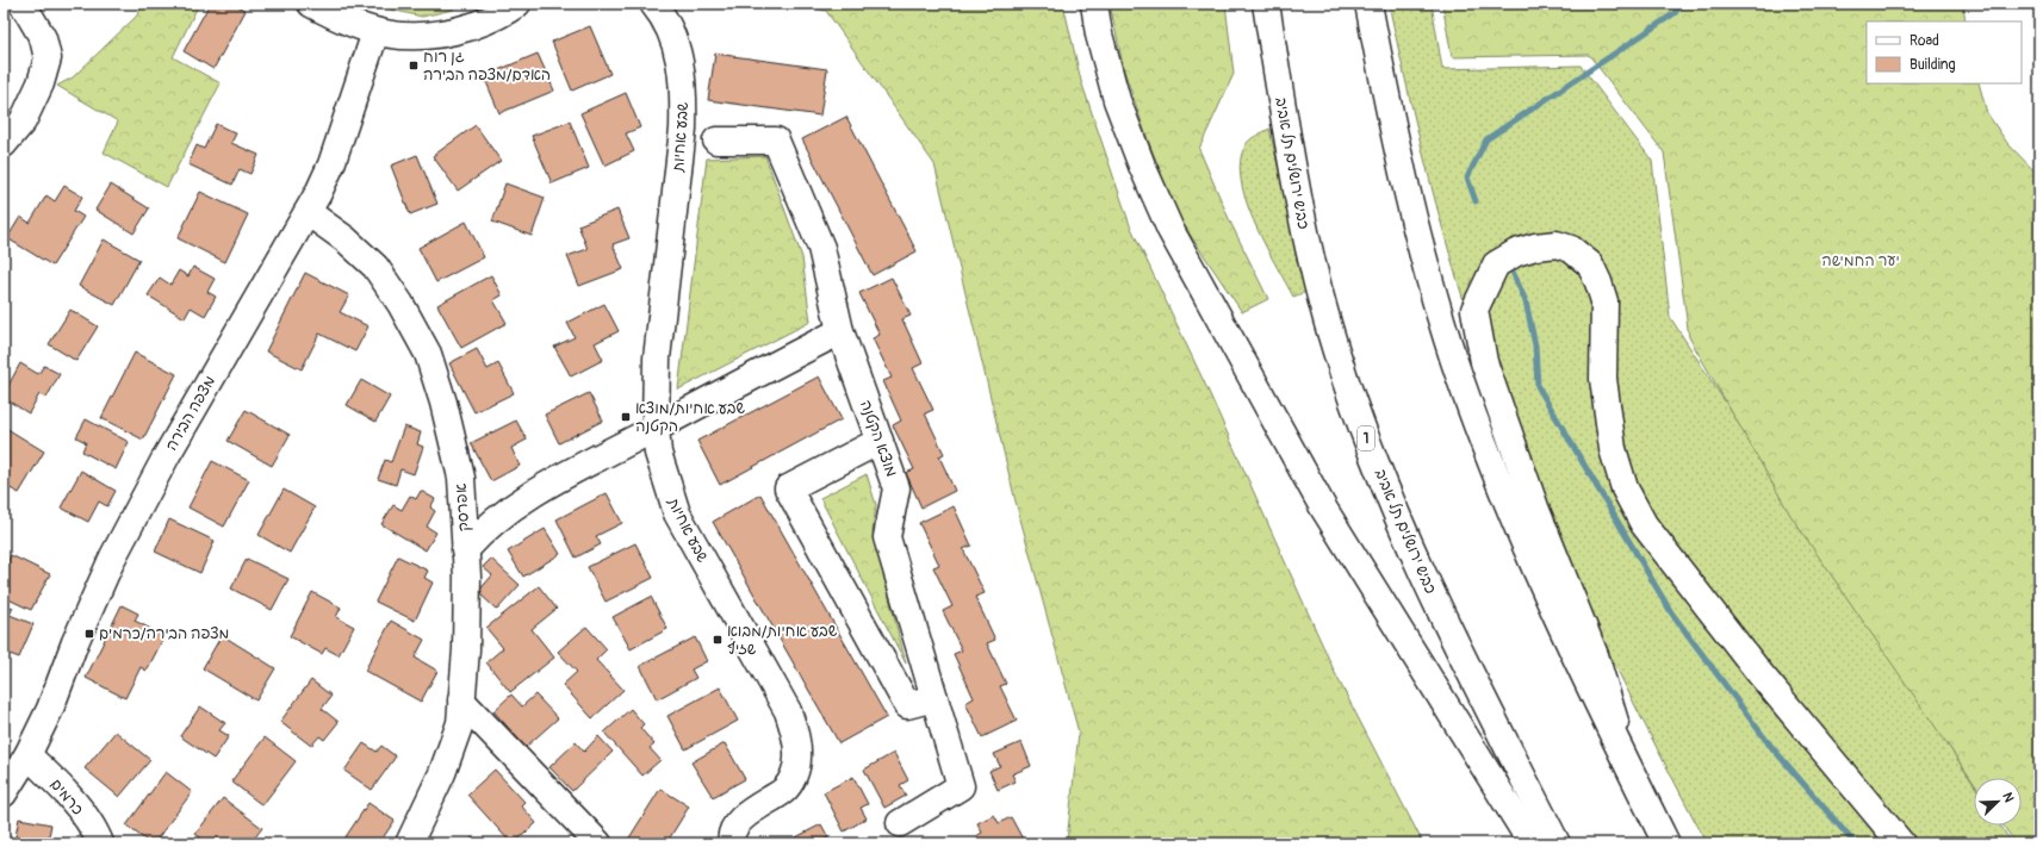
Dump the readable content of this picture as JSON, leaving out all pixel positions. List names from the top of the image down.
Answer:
{
  "streets": {
    "main road": [
      "שבע אחיות",
      "כביש ירושלים תל אביב",
      "מצפה הבירה",
      "מוצא הקטנה",
      "1",
      "אפרסק",
      "כרמים"
    ]
  },
  "crossings": [
    ["מצפה הבירה", "אפרסק"],
    ["מצפה הבירה", "כרמים"]
  ],
  "parks": ["יער החמישה"],
  "places": {
    "transit": [
      "גן רוח האדם/מצפה הבירה",
      "שבע אחיות/מוצא הקטנה",
      "מצפה הבירה/כרמים",
      "שבע אחיות/מבוא שזיף"
    ]
  },
  "legend": ["Road", "Building"],
  "north": "top right"
}
